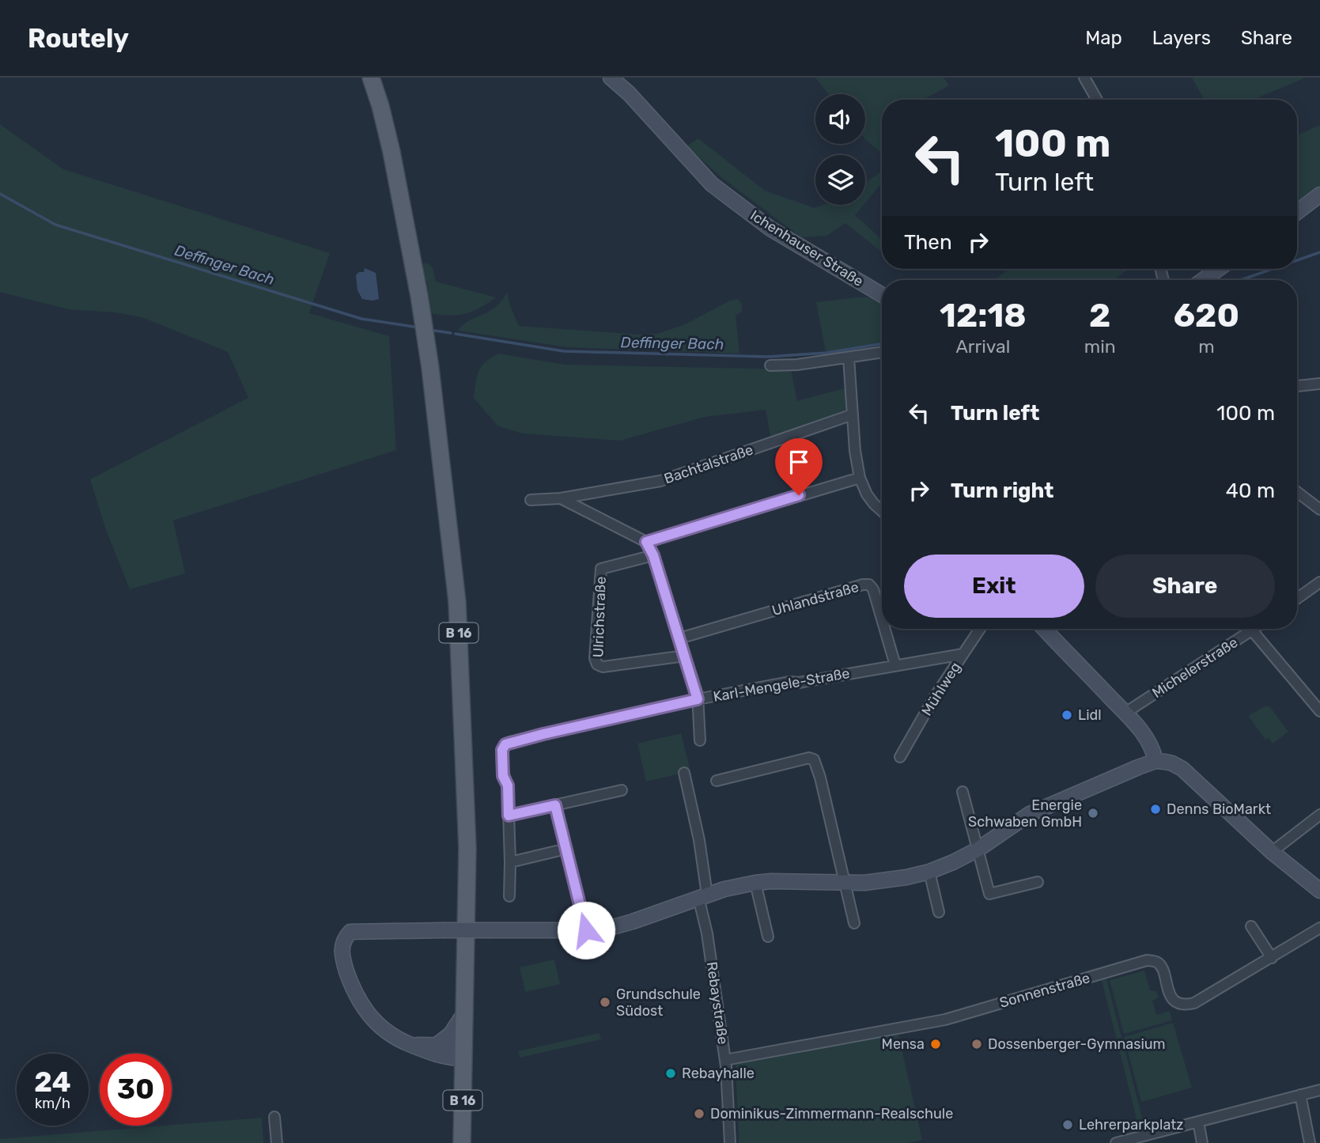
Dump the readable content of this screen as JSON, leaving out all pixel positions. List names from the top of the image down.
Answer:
{
  "streets": {
    "main road": ["B 16"],
    "street": [
      "Ichenhauser Straße",
      "Bachtalstraße",
      "Uhlandstraße",
      "Ulrichstraße",
      "Michelerstraße",
      "Karl-Mengele-Straße",
      "Mühlweg",
      "Sonnenstraße",
      "Rebaystraße"
    ]
  },
  "crossings": [
    ["Uhlandstraße", "Karl-Mengele-Straße"],
    ["Karl-Mengele-Straße", "Mühlweg"],
    ["Sonnenstraße", "Rebaystraße"]
  ],
  "water": ["Deffinger Bach"],
  "places": [
    "Lidl",
    "Denns BioMarkt",
    "Energie Schwaben GmbH",
    "Grundschule Südost",
    "Mensa",
    "Dossenberger-Gymnasium",
    "Rebayhalle",
    "Dominikus-Zimmermann-Realschule",
    "Lehrerparkplatz"
  ],
  "page": {
    "header": "Routely",
    "nav": ["Map", "Layers", "Share"],
    "turn": ["100 m", "Turn left"],
    "then": "Then",
    "eta": [
      "12:18",
      "Arrival",
      "2",
      "min",
      "620",
      "m"
    ],
    "list": [
      {
        "name": "Turn left",
        "value": "100 m"
      },
      {
        "name": "Turn right",
        "value": "40 m"
      }
    ],
    "buttons": ["Exit", "Share"],
    "speed": "24 km/h",
    "limit": "30"
  }
}
